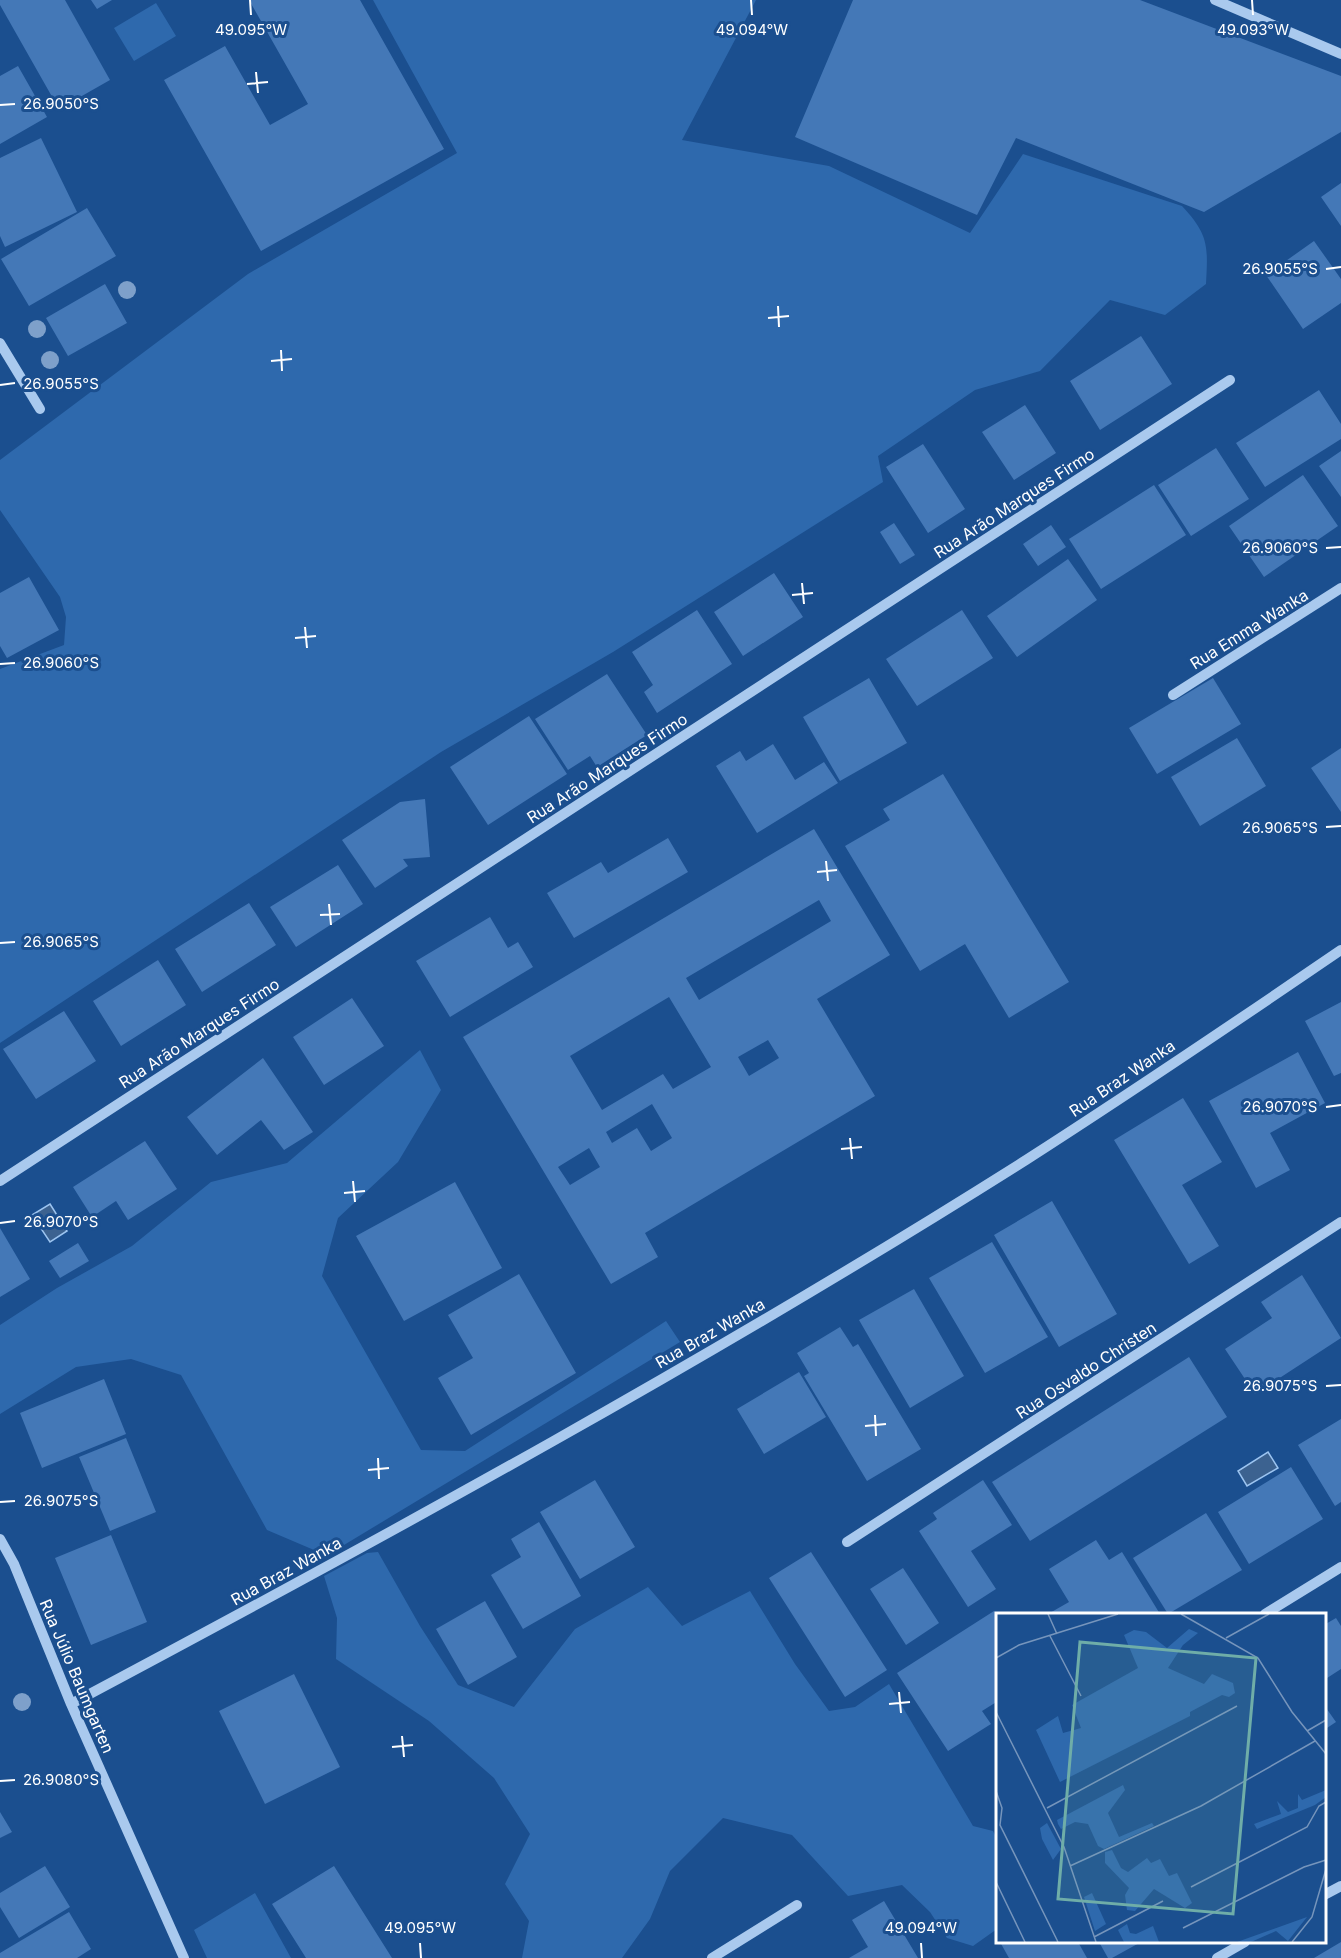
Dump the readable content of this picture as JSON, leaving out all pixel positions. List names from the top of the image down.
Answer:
{
  "streets": {
    "street": [
      "Rua Arão Marques Firmo",
      "Rua Emma Wanka",
      "Rua Braz Wanka",
      "Rua Osvaldo Christen",
      "Rua Júlio Baumgarten"
    ]
  },
  "crossings": [
    ["Rua Braz Wanka", "Rua Júlio Baumgarten"]
  ],
  "coordinates": [
    "49.095°W",
    "49.094°W",
    "49.093°W",
    "26.9050°S",
    "26.9055°S",
    "26.9060°S",
    "26.9065°S",
    "26.9070°S",
    "26.9075°S",
    "26.9080°S"
  ]
}
